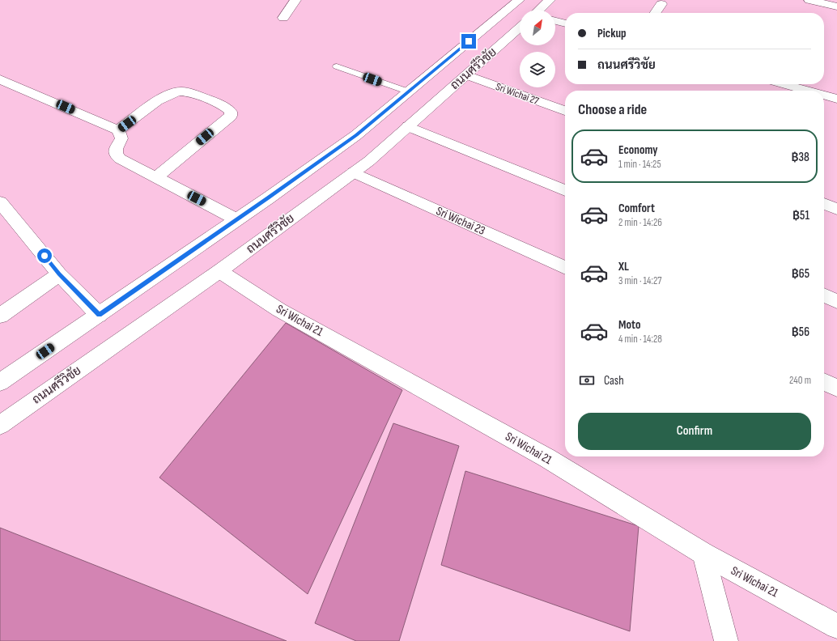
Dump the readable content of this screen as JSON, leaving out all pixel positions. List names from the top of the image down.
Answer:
{
  "streets": {
    "street": [
      "ถนนศรีวิชัย",
      "Sri Wichai 27",
      "Sri Wichai 23",
      "Sri Wichai 21"
    ]
  },
  "crossings": [
    ["ถนนศรีวิชัย", "Sri Wichai 27"],
    ["ถนนศรีวิชัย", "Sri Wichai 23"],
    ["ถนนศรีวิชัย", "Sri Wichai 21"]
  ],
  "north": "top right",
  "page": {
    "banner": ["Pickup", "ถนนศรีวิชัย"],
    "heading": "Choose a ride",
    "list": [
      {
        "name": "Economy",
        "note": "1 min · 14:25",
        "value": "฿38"
      },
      {
        "name": "Comfort",
        "note": "2 min · 14:26",
        "value": "฿51"
      },
      {
        "name": "XL",
        "note": "3 min · 14:27",
        "value": "฿65"
      },
      {
        "name": "Moto",
        "note": "4 min · 14:28",
        "value": "฿56"
      }
    ],
    "pay": ["Cash", "240 m"],
    "buttons": "Confirm"
  }
}
